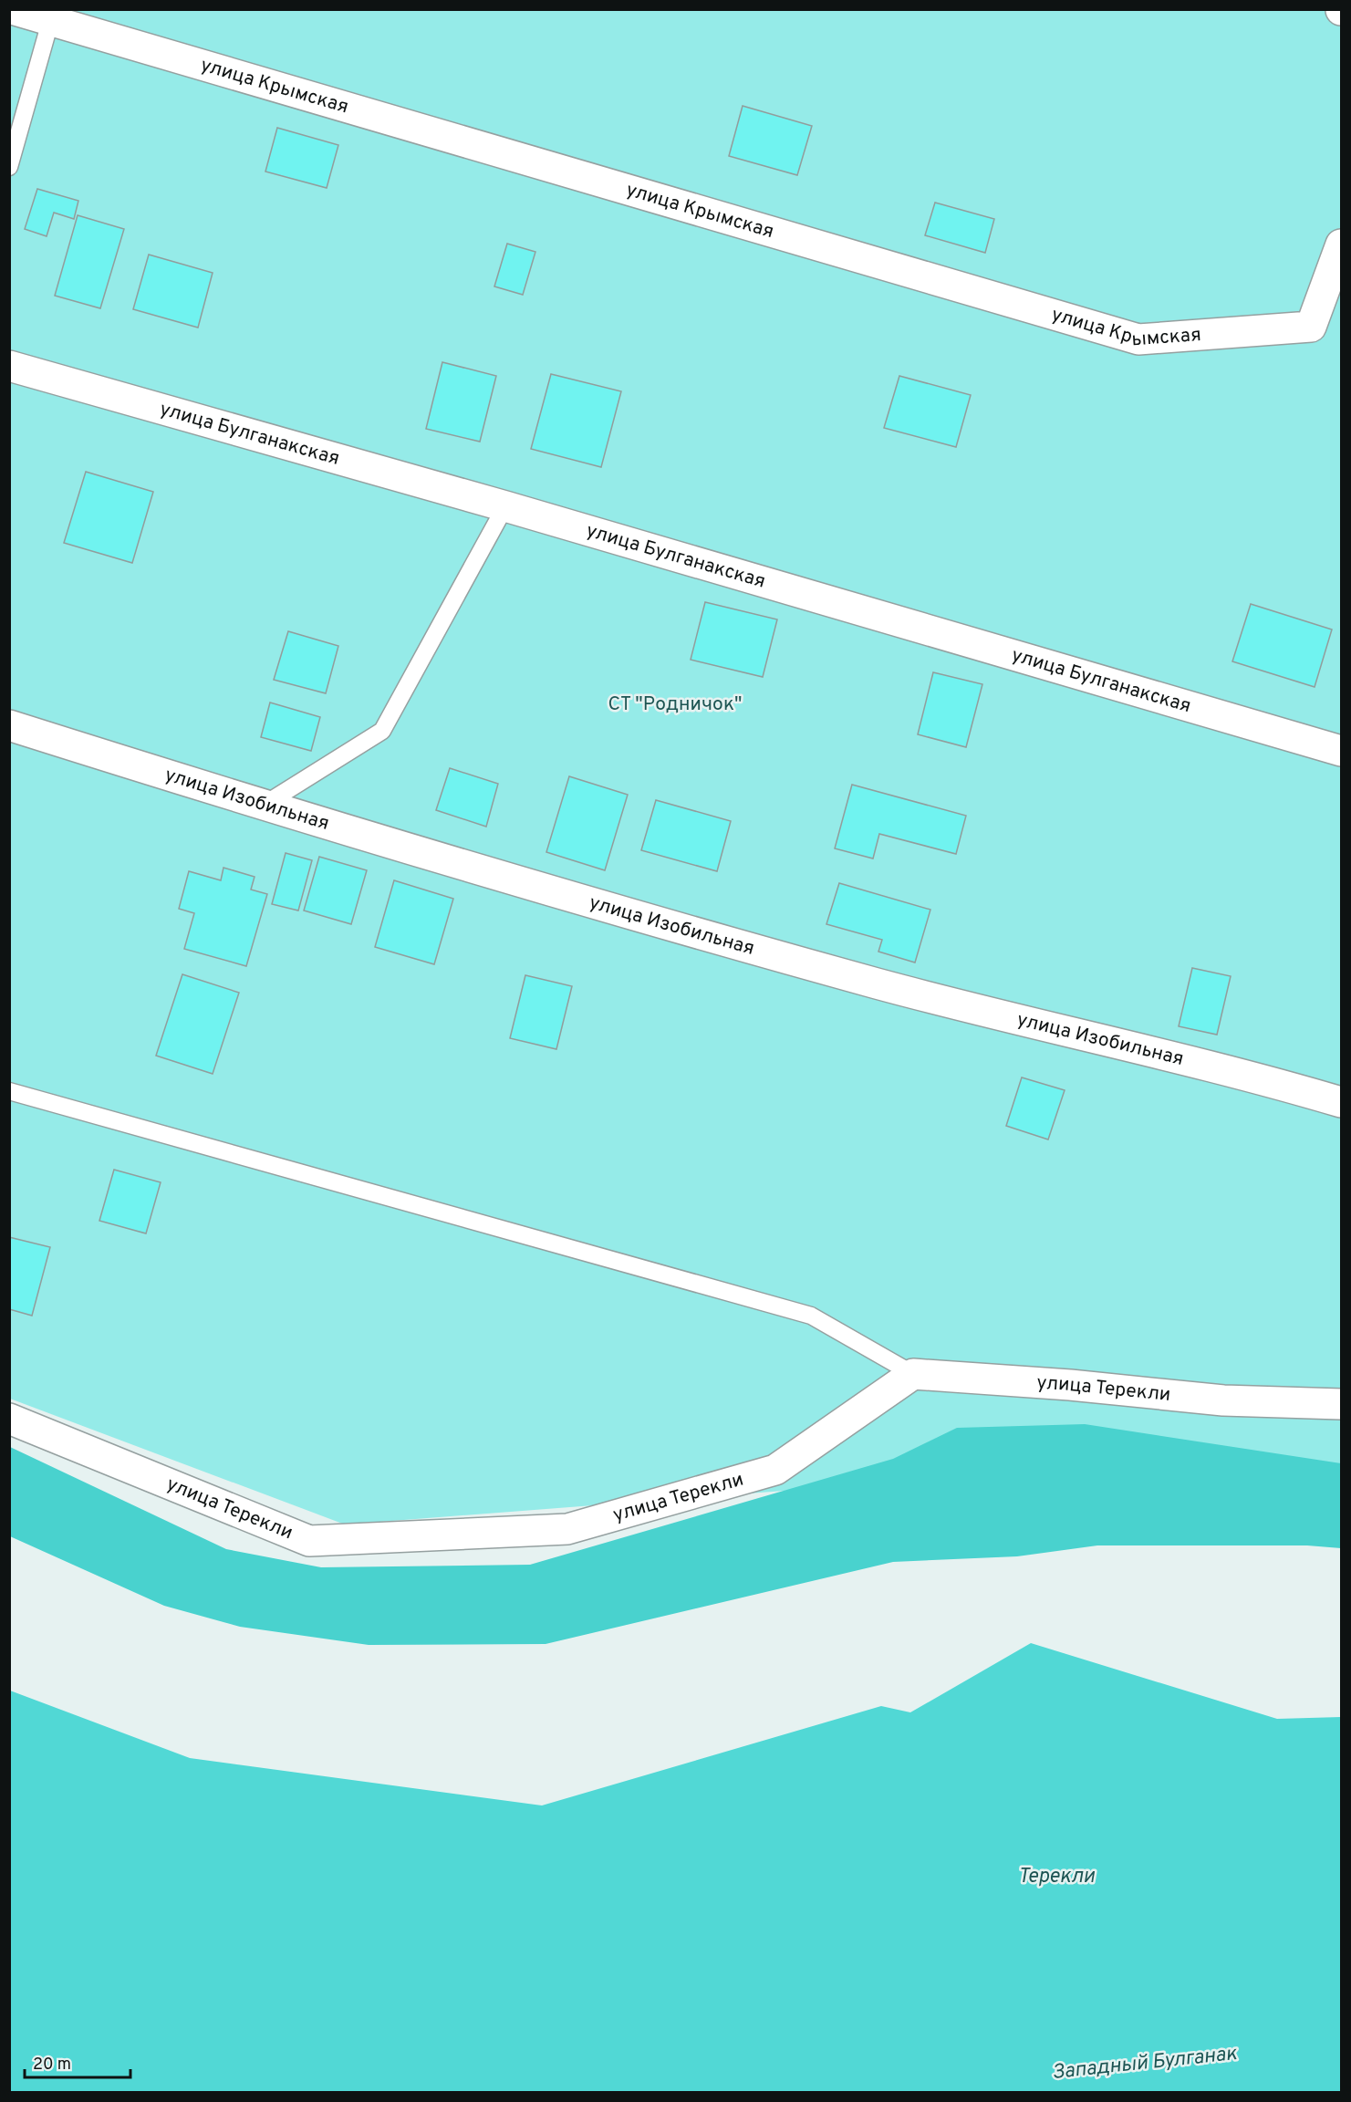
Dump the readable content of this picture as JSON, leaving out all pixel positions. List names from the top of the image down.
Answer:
{
  "streets": {
    "street": [
      "улица Крымская",
      "улица Булганакская",
      "улица Изобильная",
      "улица Терекли"
    ]
  },
  "water": ["Терекли", "Западный Булганак"],
  "parks": ["СТ \"Родничок\""],
  "scale_bar": "20 m"
}
